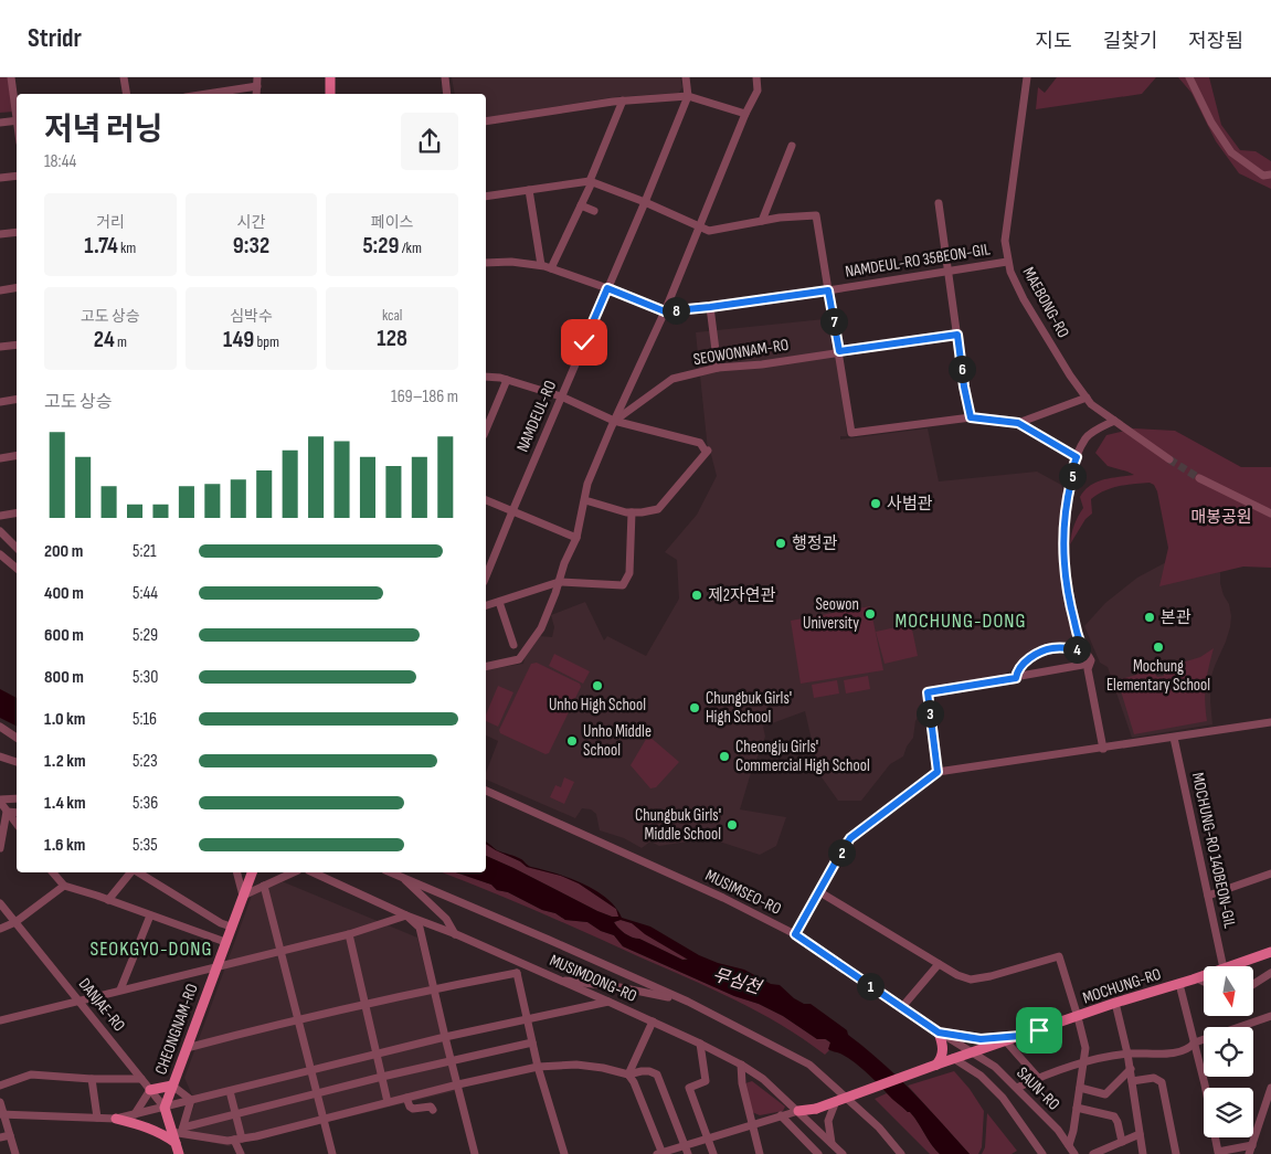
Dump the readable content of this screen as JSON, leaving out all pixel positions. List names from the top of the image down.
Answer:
{
  "streets": {
    "main road": ["MOCHUNG-RO", "CHEONGNAM-RO"],
    "street": [
      "NAMDEUL-RO 35BEON-GIL",
      "MAEBONG-RO",
      "SEOWONNAM-RO",
      "NAMDEUL-RO",
      "MOCHUNG-RO 140BEON-GIL",
      "MUSIMSEO-RO",
      "MUSIMDONG-RO",
      "DANJAE-RO",
      "SAUN-RO"
    ]
  },
  "crossings": [
    ["NAMDEUL-RO 35BEON-GIL", "MAEBONG-RO"],
    ["NAMDEUL-RO 35BEON-GIL", "NAMDEUL-RO"],
    ["MUSIMSEO-RO", "MOCHUNG-RO"],
    ["MUSIMSEO-RO", "SAUN-RO"],
    ["MUSIMDONG-RO", "MOCHUNG-RO"],
    ["MOCHUNG-RO", "SAUN-RO"],
    ["DANJAE-RO", "CHEONGNAM-RO"]
  ],
  "districts": ["MOCHUNG-DONG", "SEOKGYO-DONG"],
  "water": ["무심천"],
  "parks": ["매봉공원"],
  "places": [
    "사범관",
    "행정관",
    "제2자연관",
    "Seowon University",
    "본관",
    "Mochung Elementary School",
    "Unho High School",
    "Chungbuk Girls' High School",
    "Unho Middle School",
    "Cheongju Girls' Commercial High School",
    "Chungbuk Girls' Middle School"
  ],
  "north": "bottom",
  "page": {
    "header": "Stridr",
    "nav": ["지도", "길찾기", "저장됨"],
    "heading": ["저녁 러닝", "18:44"],
    "stats": [
      ["거리", "1.74 km"],
      ["시간", "9:32"],
      ["페이스", "5:29 /km"],
      ["고도 상승", "24 m"],
      ["심박수", "149 bpm"],
      ["kcal", "128"]
    ],
    "pins": [
      "8",
      "7",
      "6",
      "5",
      "4",
      "3",
      "2",
      "1"
    ],
    "chart": ["고도 상승", "169–186 m"],
    "list": [
      {
        "name": "200 m",
        "note": "5:21"
      },
      {
        "name": "400 m",
        "note": "5:44"
      },
      {
        "name": "600 m",
        "note": "5:29"
      },
      {
        "name": "800 m",
        "note": "5:30"
      },
      {
        "name": "1.0 km",
        "note": "5:16"
      },
      {
        "name": "1.2 km",
        "note": "5:23"
      },
      {
        "name": "1.4 km",
        "note": "5:36"
      },
      {
        "name": "1.6 km",
        "note": "5:35"
      }
    ]
  }
}
